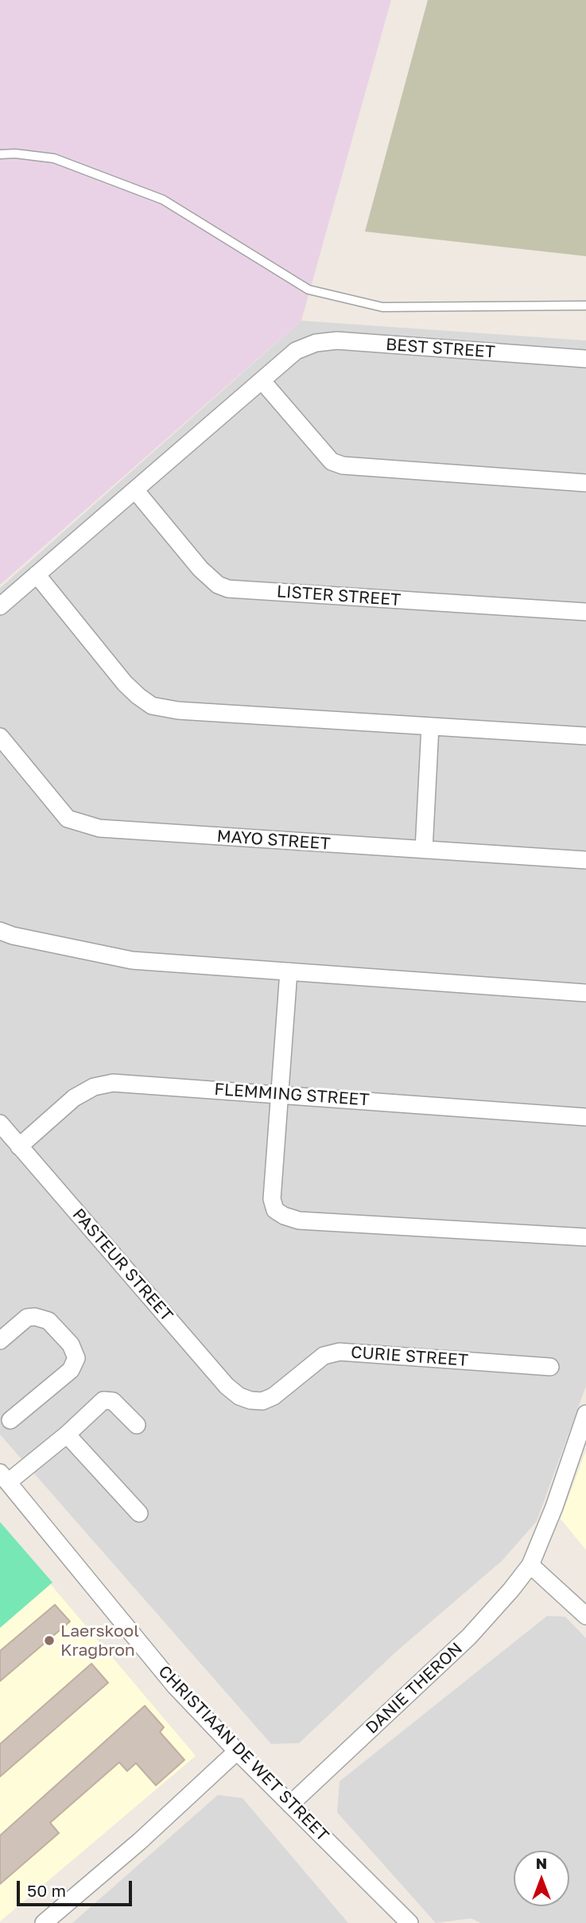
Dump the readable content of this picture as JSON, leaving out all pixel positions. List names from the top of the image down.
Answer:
{
  "streets": {
    "street": [
      "BEST STREET",
      "LISTER STREET",
      "MAYO STREET",
      "FLEMMING STREET",
      "PASTEUR STREET",
      "CURIE STREET",
      "DANIE THERON",
      "CHRISTIAAN DE WET STREET"
    ]
  },
  "crossings": [
    ["FLEMMING STREET", "PASTEUR STREET"],
    ["PASTEUR STREET", "CURIE STREET"],
    ["DANIE THERON", "CHRISTIAAN DE WET STREET"]
  ],
  "places": ["Laerskool Kragbron"],
  "scale_bar": "50 m",
  "north": "top"
}
